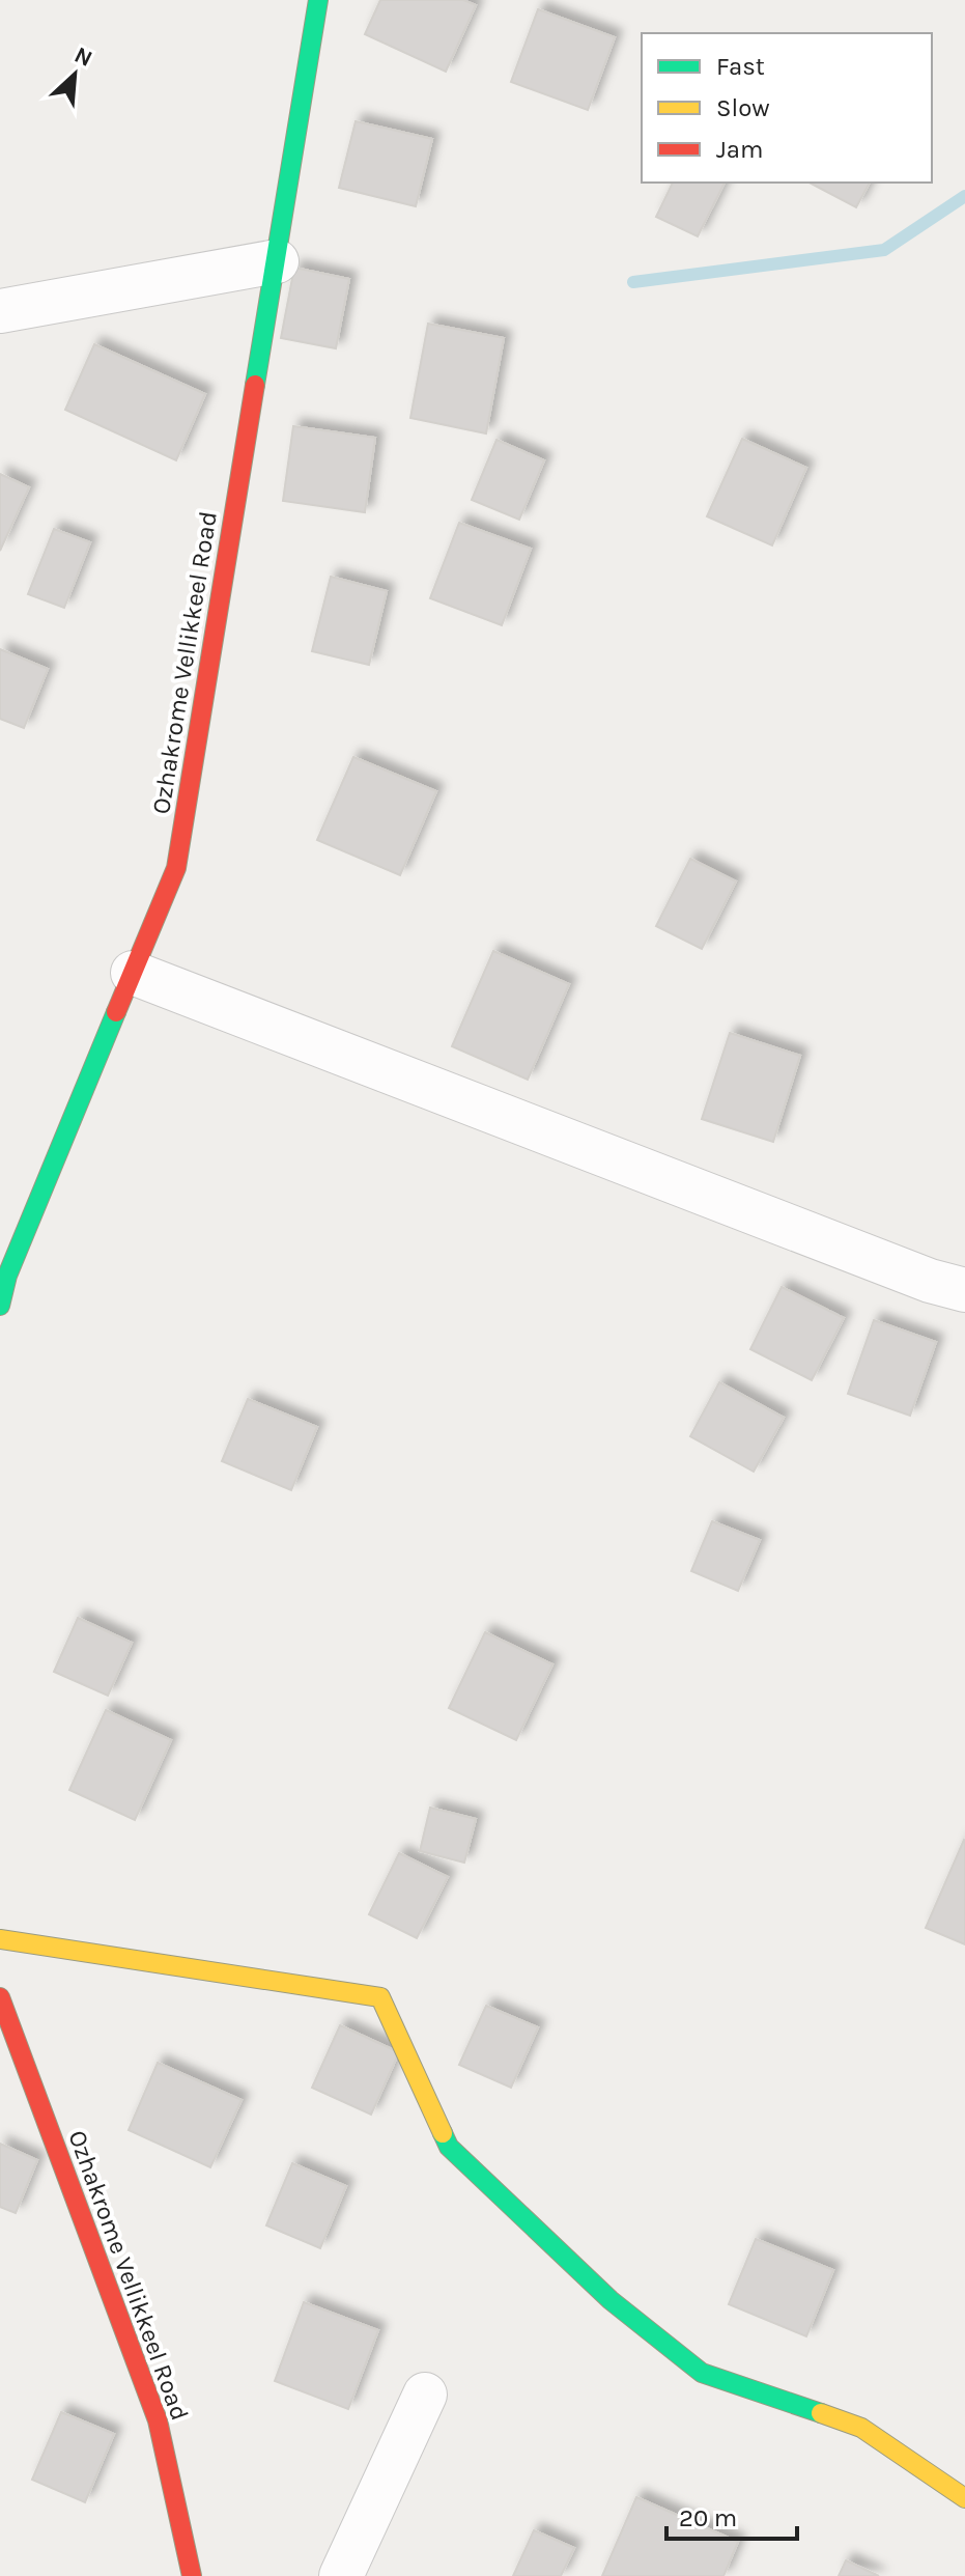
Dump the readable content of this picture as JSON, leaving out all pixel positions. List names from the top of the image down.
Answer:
{
  "streets": {
    "main road": ["Ozhakrome Vellikkeel Road"]
  },
  "legend": ["Fast", "Slow", "Jam"],
  "scale_bar": "20 m",
  "north": "top right"
}
